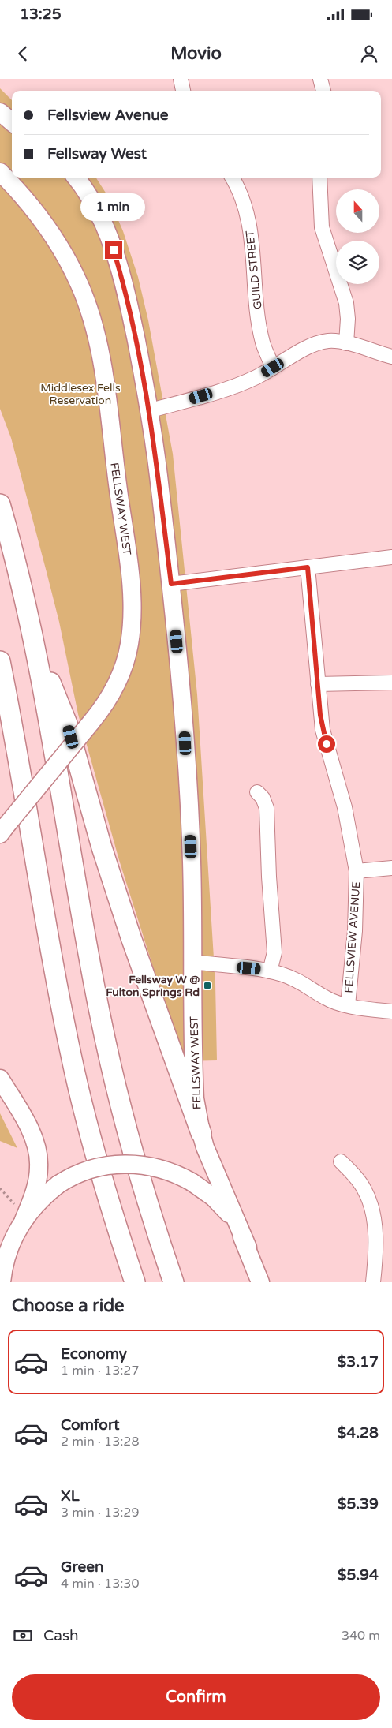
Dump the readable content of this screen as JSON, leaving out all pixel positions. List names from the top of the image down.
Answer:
{
  "streets": {
    "main road": ["FELLSWAY WEST"],
    "street": ["GUILD STREET", "FELLSVIEW AVENUE"]
  },
  "parks": ["Middlesex Fells Reservation"],
  "places": {
    "transit": ["Fellsway W @ Fulton Springs Rd"]
  },
  "north": "top",
  "page": {
    "status": "13:25",
    "header": "Movio",
    "banner": ["Fellsview Avenue", "Fellsway West"],
    "bubble": "1 min",
    "heading": "Choose a ride",
    "list": [
      {
        "name": "Economy",
        "note": "1 min · 13:27",
        "value": "$3.17"
      },
      {
        "name": "Comfort",
        "note": "2 min · 13:28",
        "value": "$4.28"
      },
      {
        "name": "XL",
        "note": "3 min · 13:29",
        "value": "$5.39"
      },
      {
        "name": "Green",
        "note": "4 min · 13:30",
        "value": "$5.94"
      }
    ],
    "pay": ["Cash", "340 m"],
    "buttons": "Confirm"
  }
}
